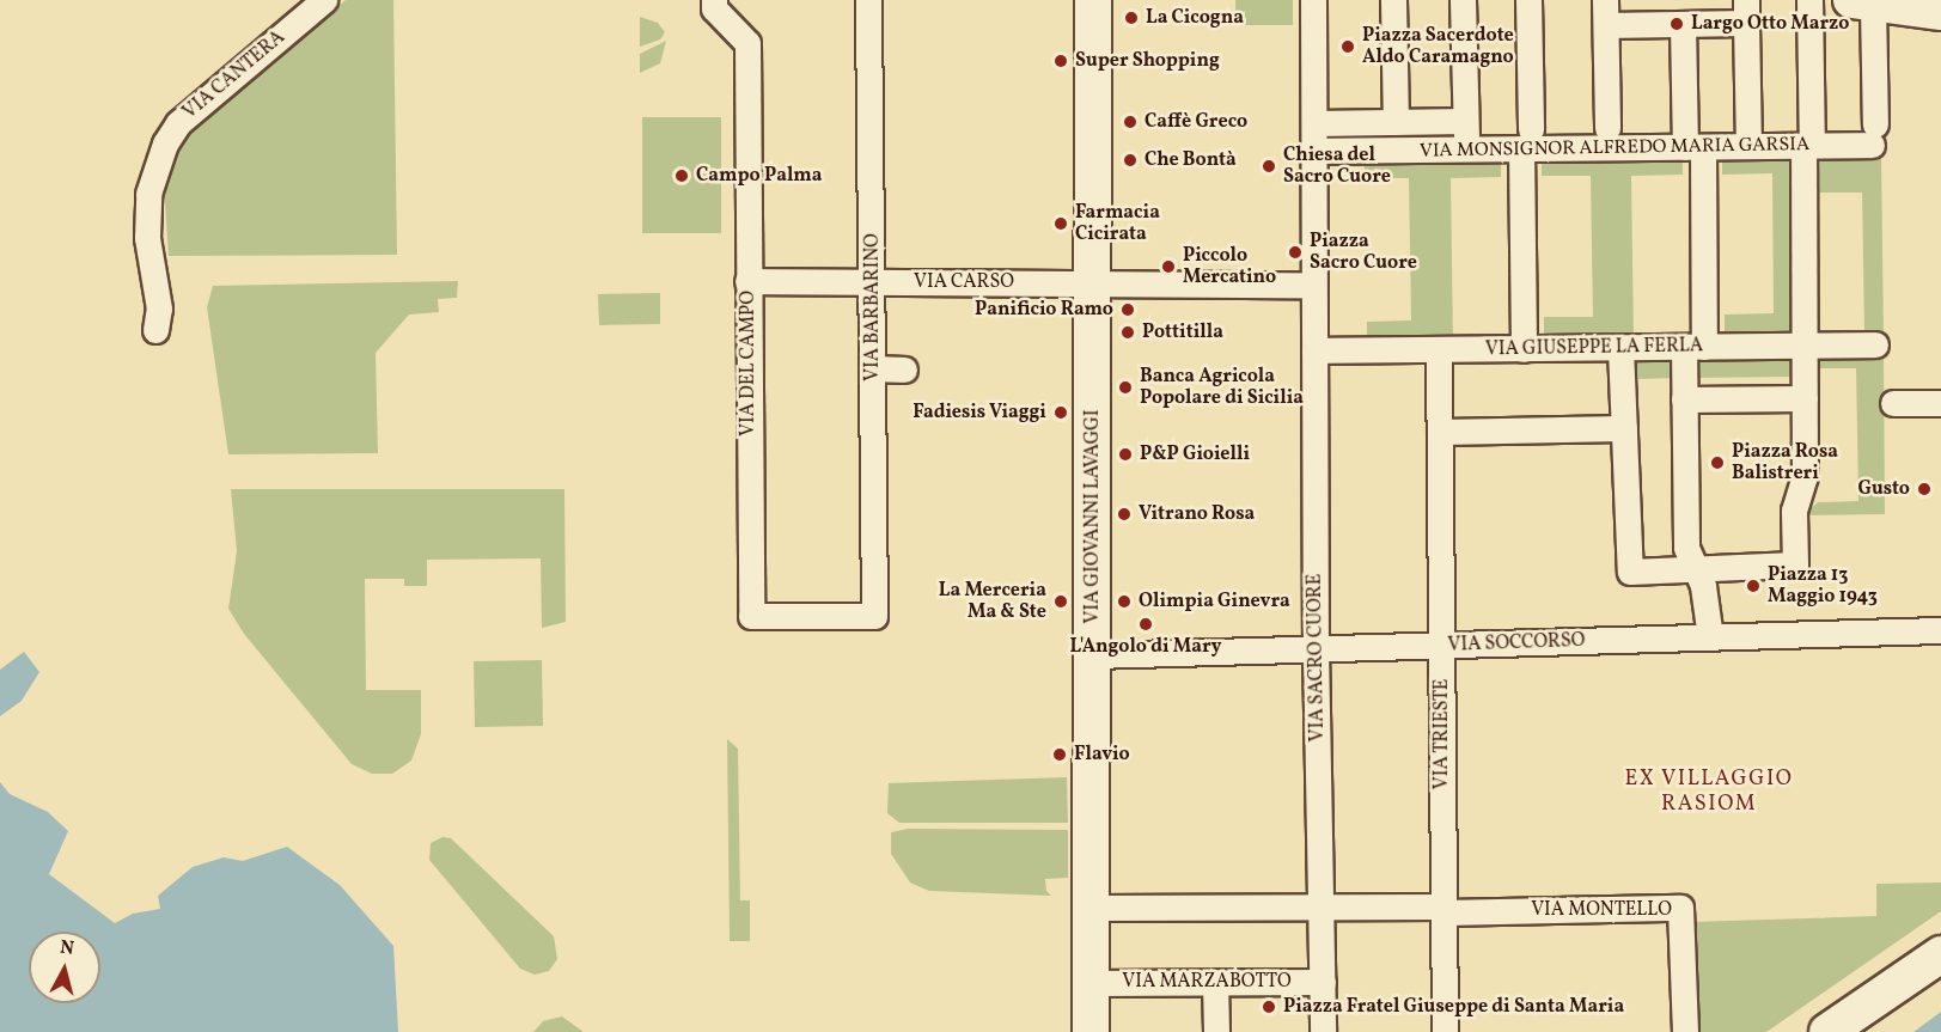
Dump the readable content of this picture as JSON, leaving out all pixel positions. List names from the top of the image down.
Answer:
{
  "streets": {
    "main road": ["VIA GIOVANNI LAVAGGI"],
    "street": [
      "VIA CANTERA",
      "VIA MONSIGNOR ALFREDO MARIA GARSIA",
      "VIA CARSO",
      "VIA BARBARINO",
      "VIA GIUSEPPE LA FERLA",
      "VIA DEL CAMPO",
      "VIA SOCCORSO",
      "VIA SACRO CUORE",
      "VIA TRIESTE",
      "VIA MONTELLO",
      "VIA MARZABOTTO"
    ]
  },
  "crossings": [
    ["VIA MONSIGNOR ALFREDO MARIA GARSIA", "VIA SACRO CUORE"],
    ["VIA CARSO", "VIA BARBARINO"],
    ["VIA CARSO", "VIA DEL CAMPO"],
    ["VIA CARSO", "VIA GIOVANNI LAVAGGI"],
    ["VIA CARSO", "VIA SACRO CUORE"],
    ["VIA BARBARINO", "VIA DEL CAMPO"],
    ["VIA GIUSEPPE LA FERLA", "VIA SACRO CUORE"],
    ["VIA GIUSEPPE LA FERLA", "VIA TRIESTE"],
    ["VIA GIOVANNI LAVAGGI", "VIA SOCCORSO"],
    ["VIA GIOVANNI LAVAGGI", "VIA MONTELLO"],
    ["VIA GIOVANNI LAVAGGI", "VIA MARZABOTTO"],
    ["VIA SOCCORSO", "VIA SACRO CUORE"],
    ["VIA SOCCORSO", "VIA TRIESTE"],
    ["VIA SACRO CUORE", "VIA MONTELLO"],
    ["VIA SACRO CUORE", "VIA MARZABOTTO"],
    ["VIA TRIESTE", "VIA MONTELLO"]
  ],
  "districts": ["EX VILLAGGIO RASIOM"],
  "places": [
    "La Cicogna",
    "Largo Otto Marzo",
    "Piazza Sacerdote Aldo Caramagno",
    "Super Shopping",
    "Caffè Greco",
    "Che Bontà",
    "Chiesa del Sacro Cuore",
    "Campo Palma",
    "Farmacia Cicirata",
    "Piazza Sacro Cuore",
    "Piccolo Mercatino",
    "Panificio Ramo",
    "Pottitilla",
    "Banca Agricola Popolare di Sicilia",
    "Fadiesis Viaggi",
    "P&P Gioielli",
    "Piazza Rosa Balistreri",
    "Gusto",
    "Vitrano Rosa",
    "Piazza 13 Maggio 1943",
    "La Merceria Ma & Ste",
    "Olimpia Ginevra",
    "L'Angolo di Mary",
    "Flavio",
    "Piazza Fratel Giuseppe di Santa Maria"
  ],
  "north": "top"
}
